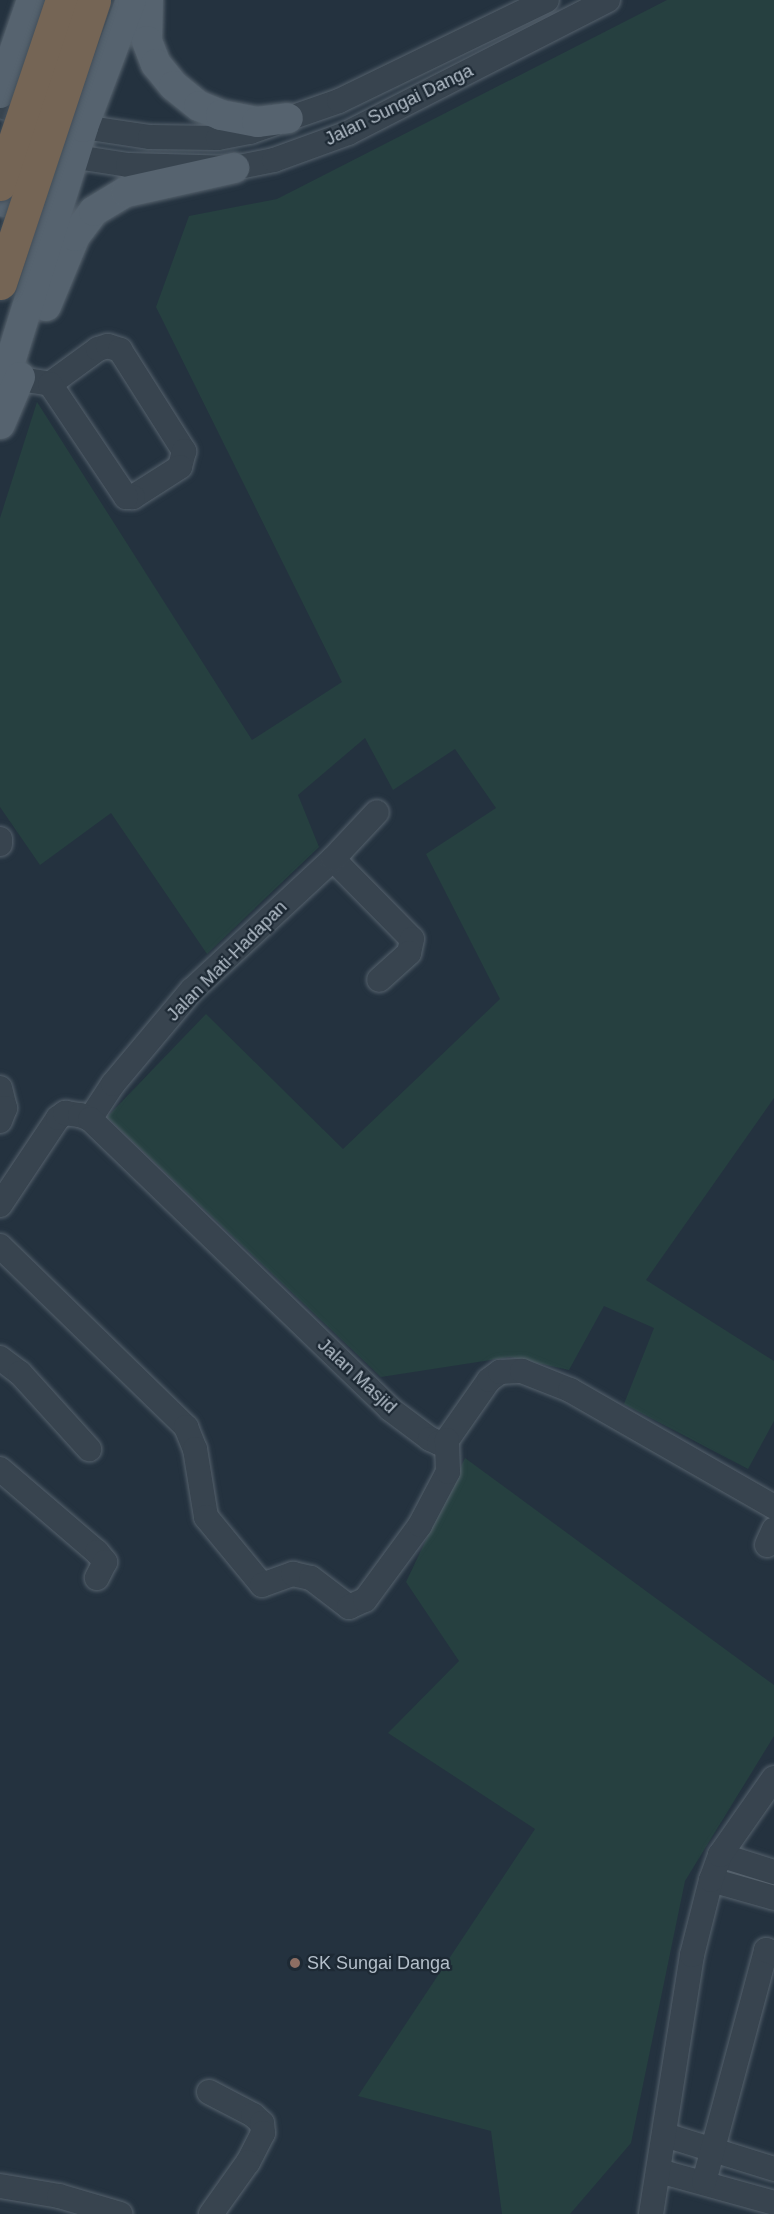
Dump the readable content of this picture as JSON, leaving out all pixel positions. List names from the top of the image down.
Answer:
{
  "streets": {
    "street": ["Jalan Sungai Danga", "Jalan Mati-Hadapan", "Jalan Masjid"]
  },
  "crossings": [
    ["Jalan Mati-Hadapan", "Jalan Masjid"]
  ],
  "places": ["SK Sungai Danga"]
}
